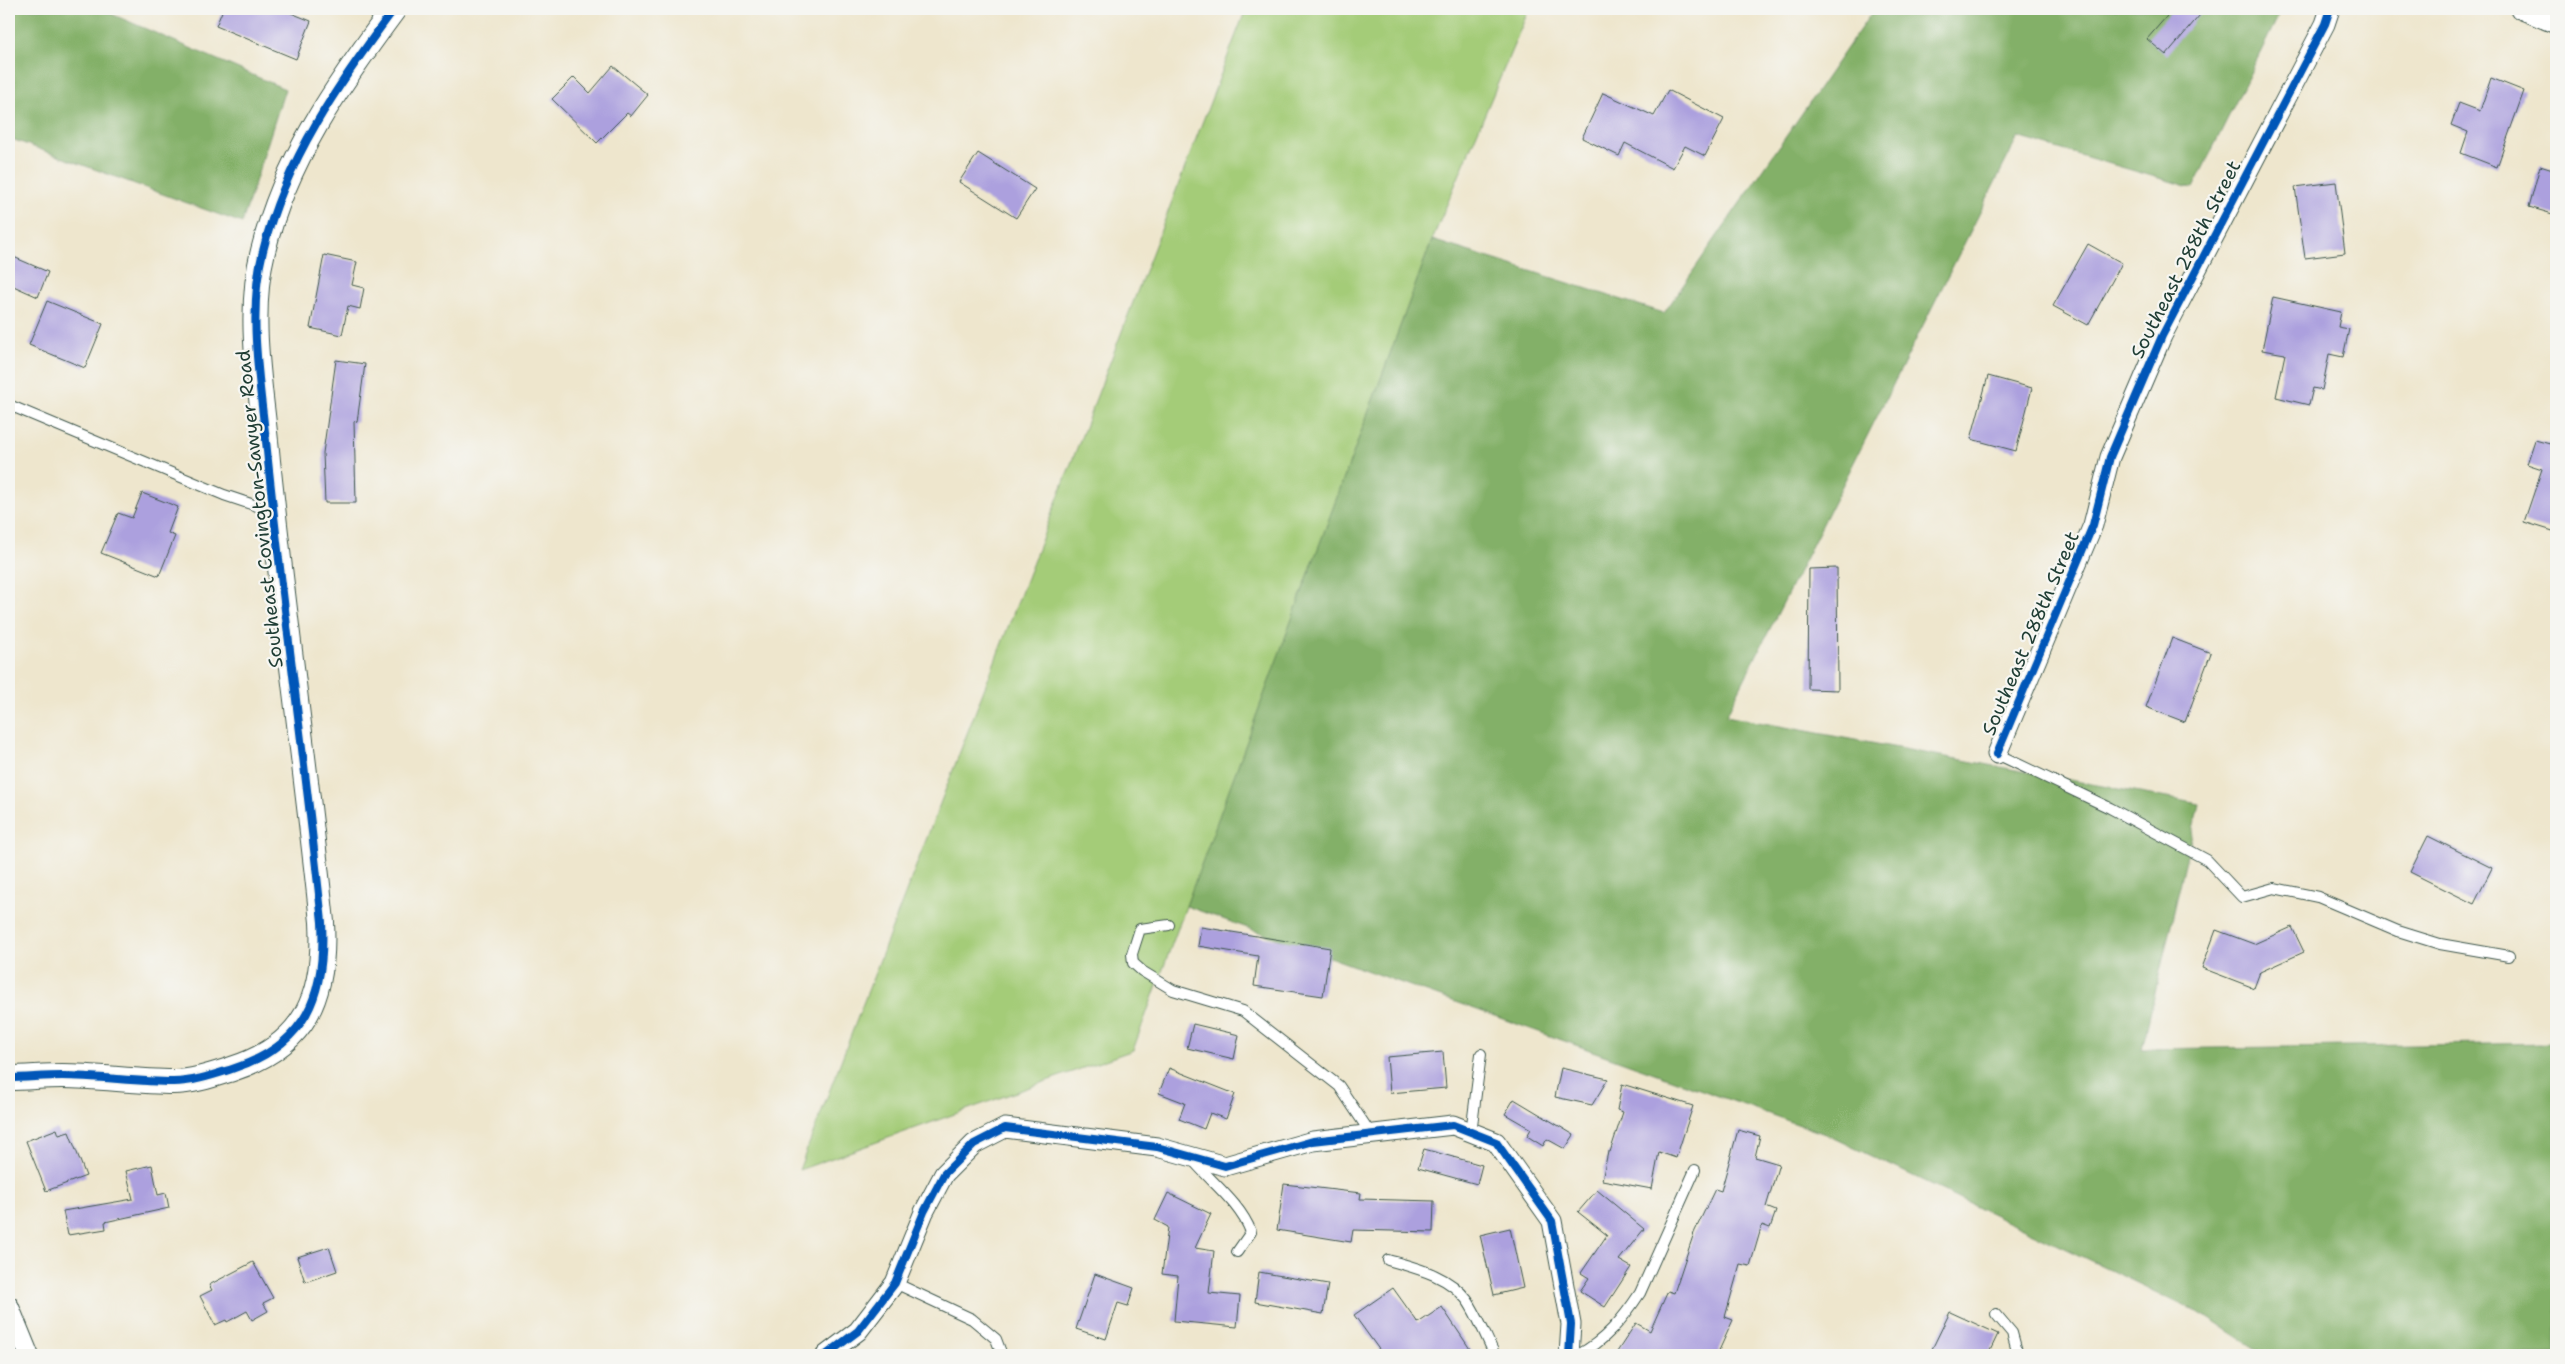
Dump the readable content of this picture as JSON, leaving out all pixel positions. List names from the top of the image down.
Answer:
{
  "streets": {
    "street": ["Southeast 288th Street", "Southeast Covington-Sawyer Road"]
  }
}
